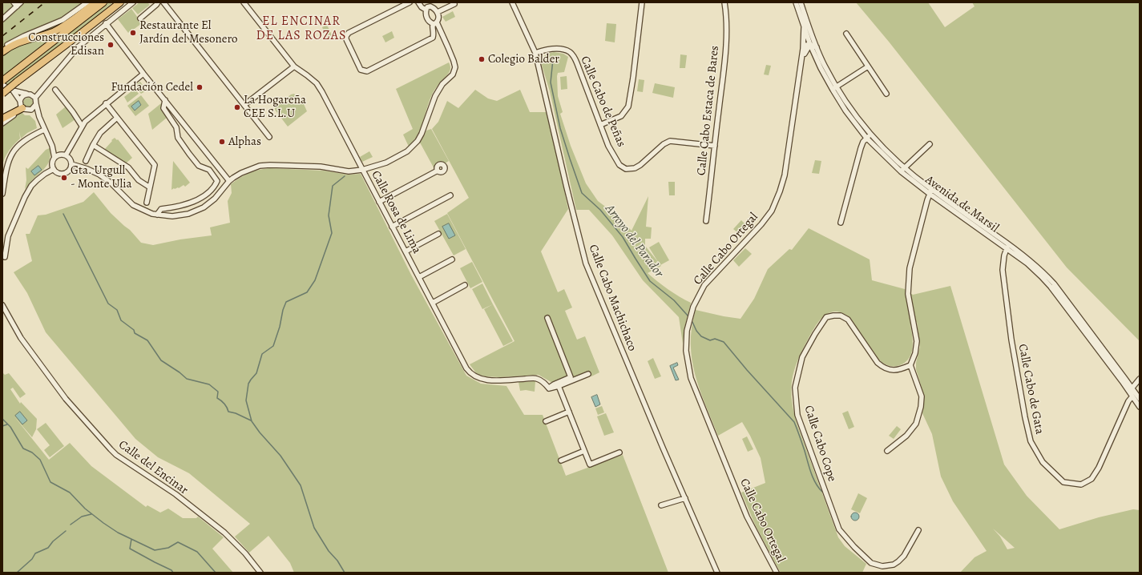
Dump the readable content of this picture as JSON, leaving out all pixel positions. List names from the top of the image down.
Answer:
{
  "streets": {
    "street": [
      "Calle Cabo de Peñas",
      "Calle Cabo Estaca de Bares",
      "Avenida de Marsil",
      "Calle Rosa de Lima",
      "Calle Cabo Ortegal",
      "Calle Cabo Machichaco",
      "Calle Cabo de Gata",
      "Calle Cabo Cope",
      "Calle del Encinar"
    ]
  },
  "crossings": [
    ["Calle Cabo de Peñas", "Calle Cabo Estaca de Bares"],
    ["Calle Cabo de Peñas", "Calle Cabo Machichaco"],
    ["Avenida de Marsil", "Calle Cabo Ortegal"],
    ["Avenida de Marsil", "Calle Cabo de Gata"]
  ],
  "districts": ["EL ENCINAR DE LAS ROZAS"],
  "water": ["Arroyo del Parador"],
  "places": [
    "Restaurante El Jardín del Mesonero",
    "Construcciones Edisan",
    "Colegio Balder",
    "Fundación Cedel",
    "La Hogareña CEE S.L.U",
    "Alphas",
    "Gta. Urgull - Monte Ulia"
  ]
}
